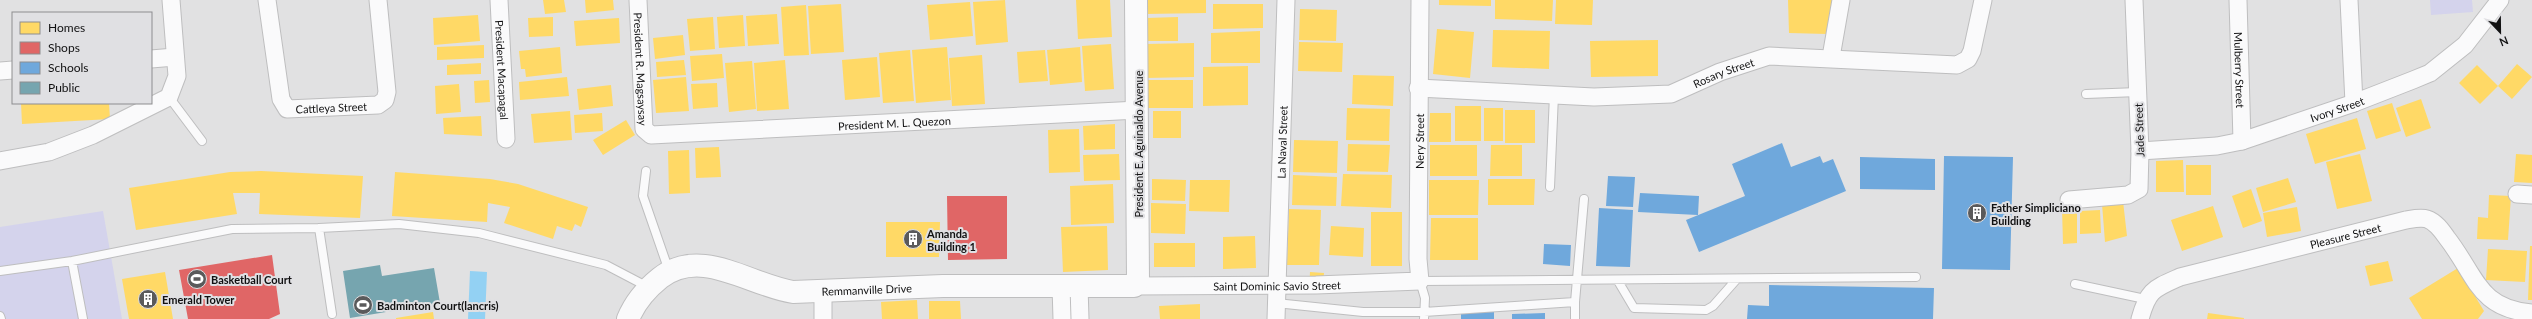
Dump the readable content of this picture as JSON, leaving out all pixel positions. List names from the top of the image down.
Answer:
{
  "streets": {
    "main road": ["President E. Aguinaldo Avenue", "Remmanville Drive"],
    "street": [
      "President R. Magsaysay",
      "President Macapagal",
      "Mulberry Street",
      "Rosary Street",
      "Cattleya Street",
      "Ivory Street",
      "President M. L. Quezon",
      "Jade Street",
      "Nery Street",
      "La Naval Street",
      "Pleasure Street",
      "Saint Dominic Savio Street"
    ]
  },
  "crossings": [
    ["President R. Magsaysay", "President M. L. Quezon"],
    ["Mulberry Street", "Ivory Street"],
    ["Rosary Street", "Nery Street"],
    ["Ivory Street", "Jade Street"],
    ["President M. L. Quezon", "President E. Aguinaldo Avenue"],
    ["Nery Street", "Saint Dominic Savio Street"],
    ["La Naval Street", "Saint Dominic Savio Street"],
    ["President E. Aguinaldo Avenue", "Saint Dominic Savio Street"],
    ["President E. Aguinaldo Avenue", "Remmanville Drive"],
    ["Saint Dominic Savio Street", "Remmanville Drive"]
  ],
  "places": {
    "building": ["Father Simpliciano Building", "Amanda Building 1", "Emerald Tower"],
    "sports": ["Basketball Court", "Badminton Court(lancris)"]
  },
  "legend": [
    "Homes",
    "Shops",
    "Schools",
    "Public"
  ],
  "north": "bottom"
}
